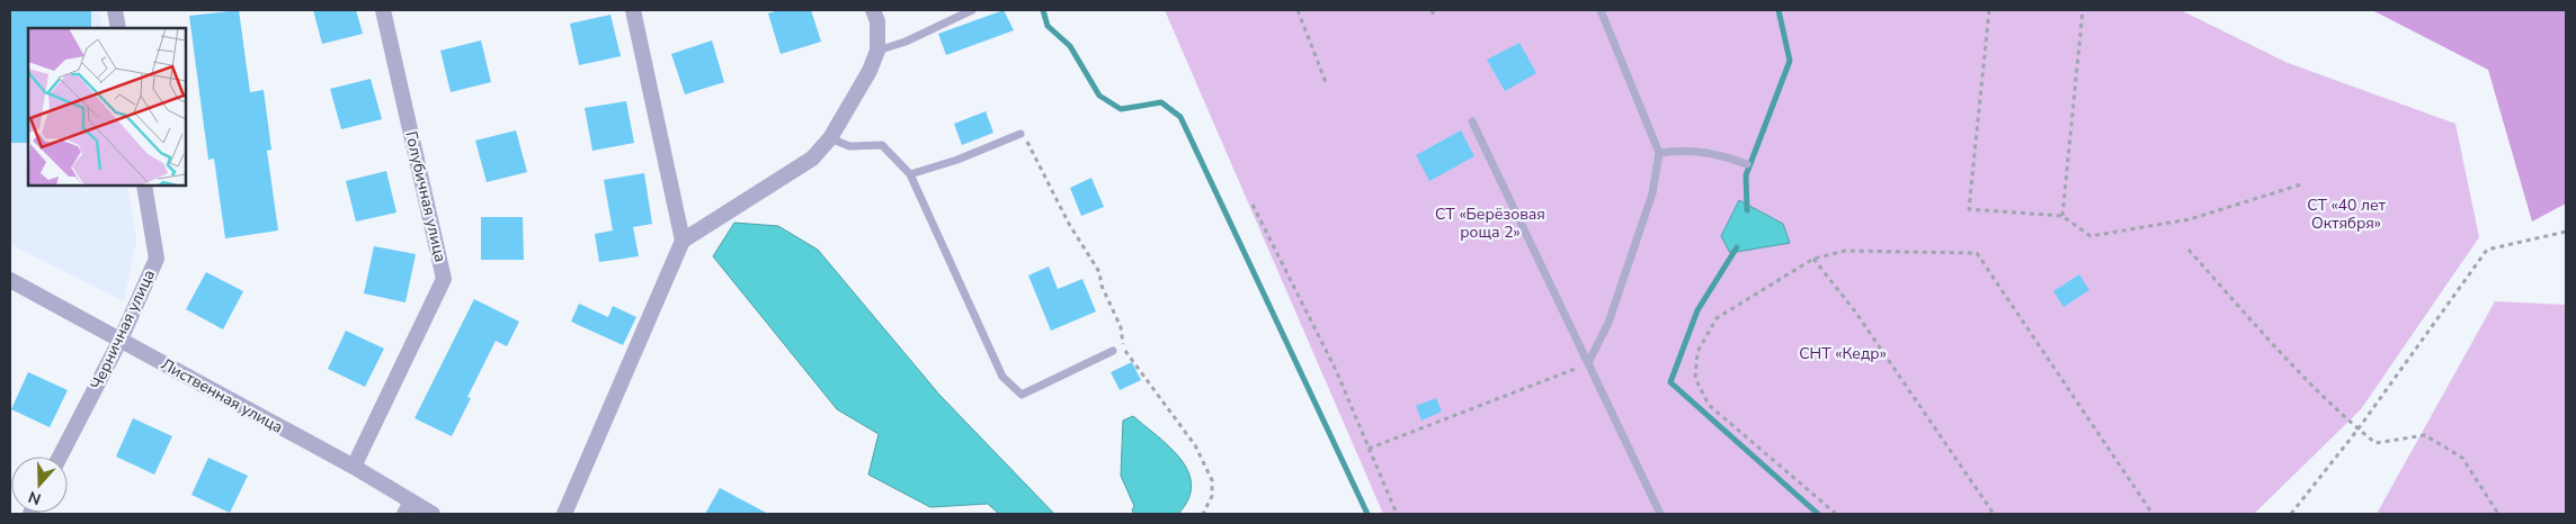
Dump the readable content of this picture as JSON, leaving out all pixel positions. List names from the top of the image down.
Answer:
{
  "streets": {
    "street": ["Голубичная улица", "Черничная улица", "Лиственная улица"]
  },
  "crossings": [
    ["Голубичная улица", "Лиственная улица"],
    ["Черничная улица", "Лиственная улица"]
  ],
  "parks": ["СТ «40 лет Октября»", "СТ «Берёзовая роща 2»", "СНТ «Кедр»"],
  "north": "bottom"
}
